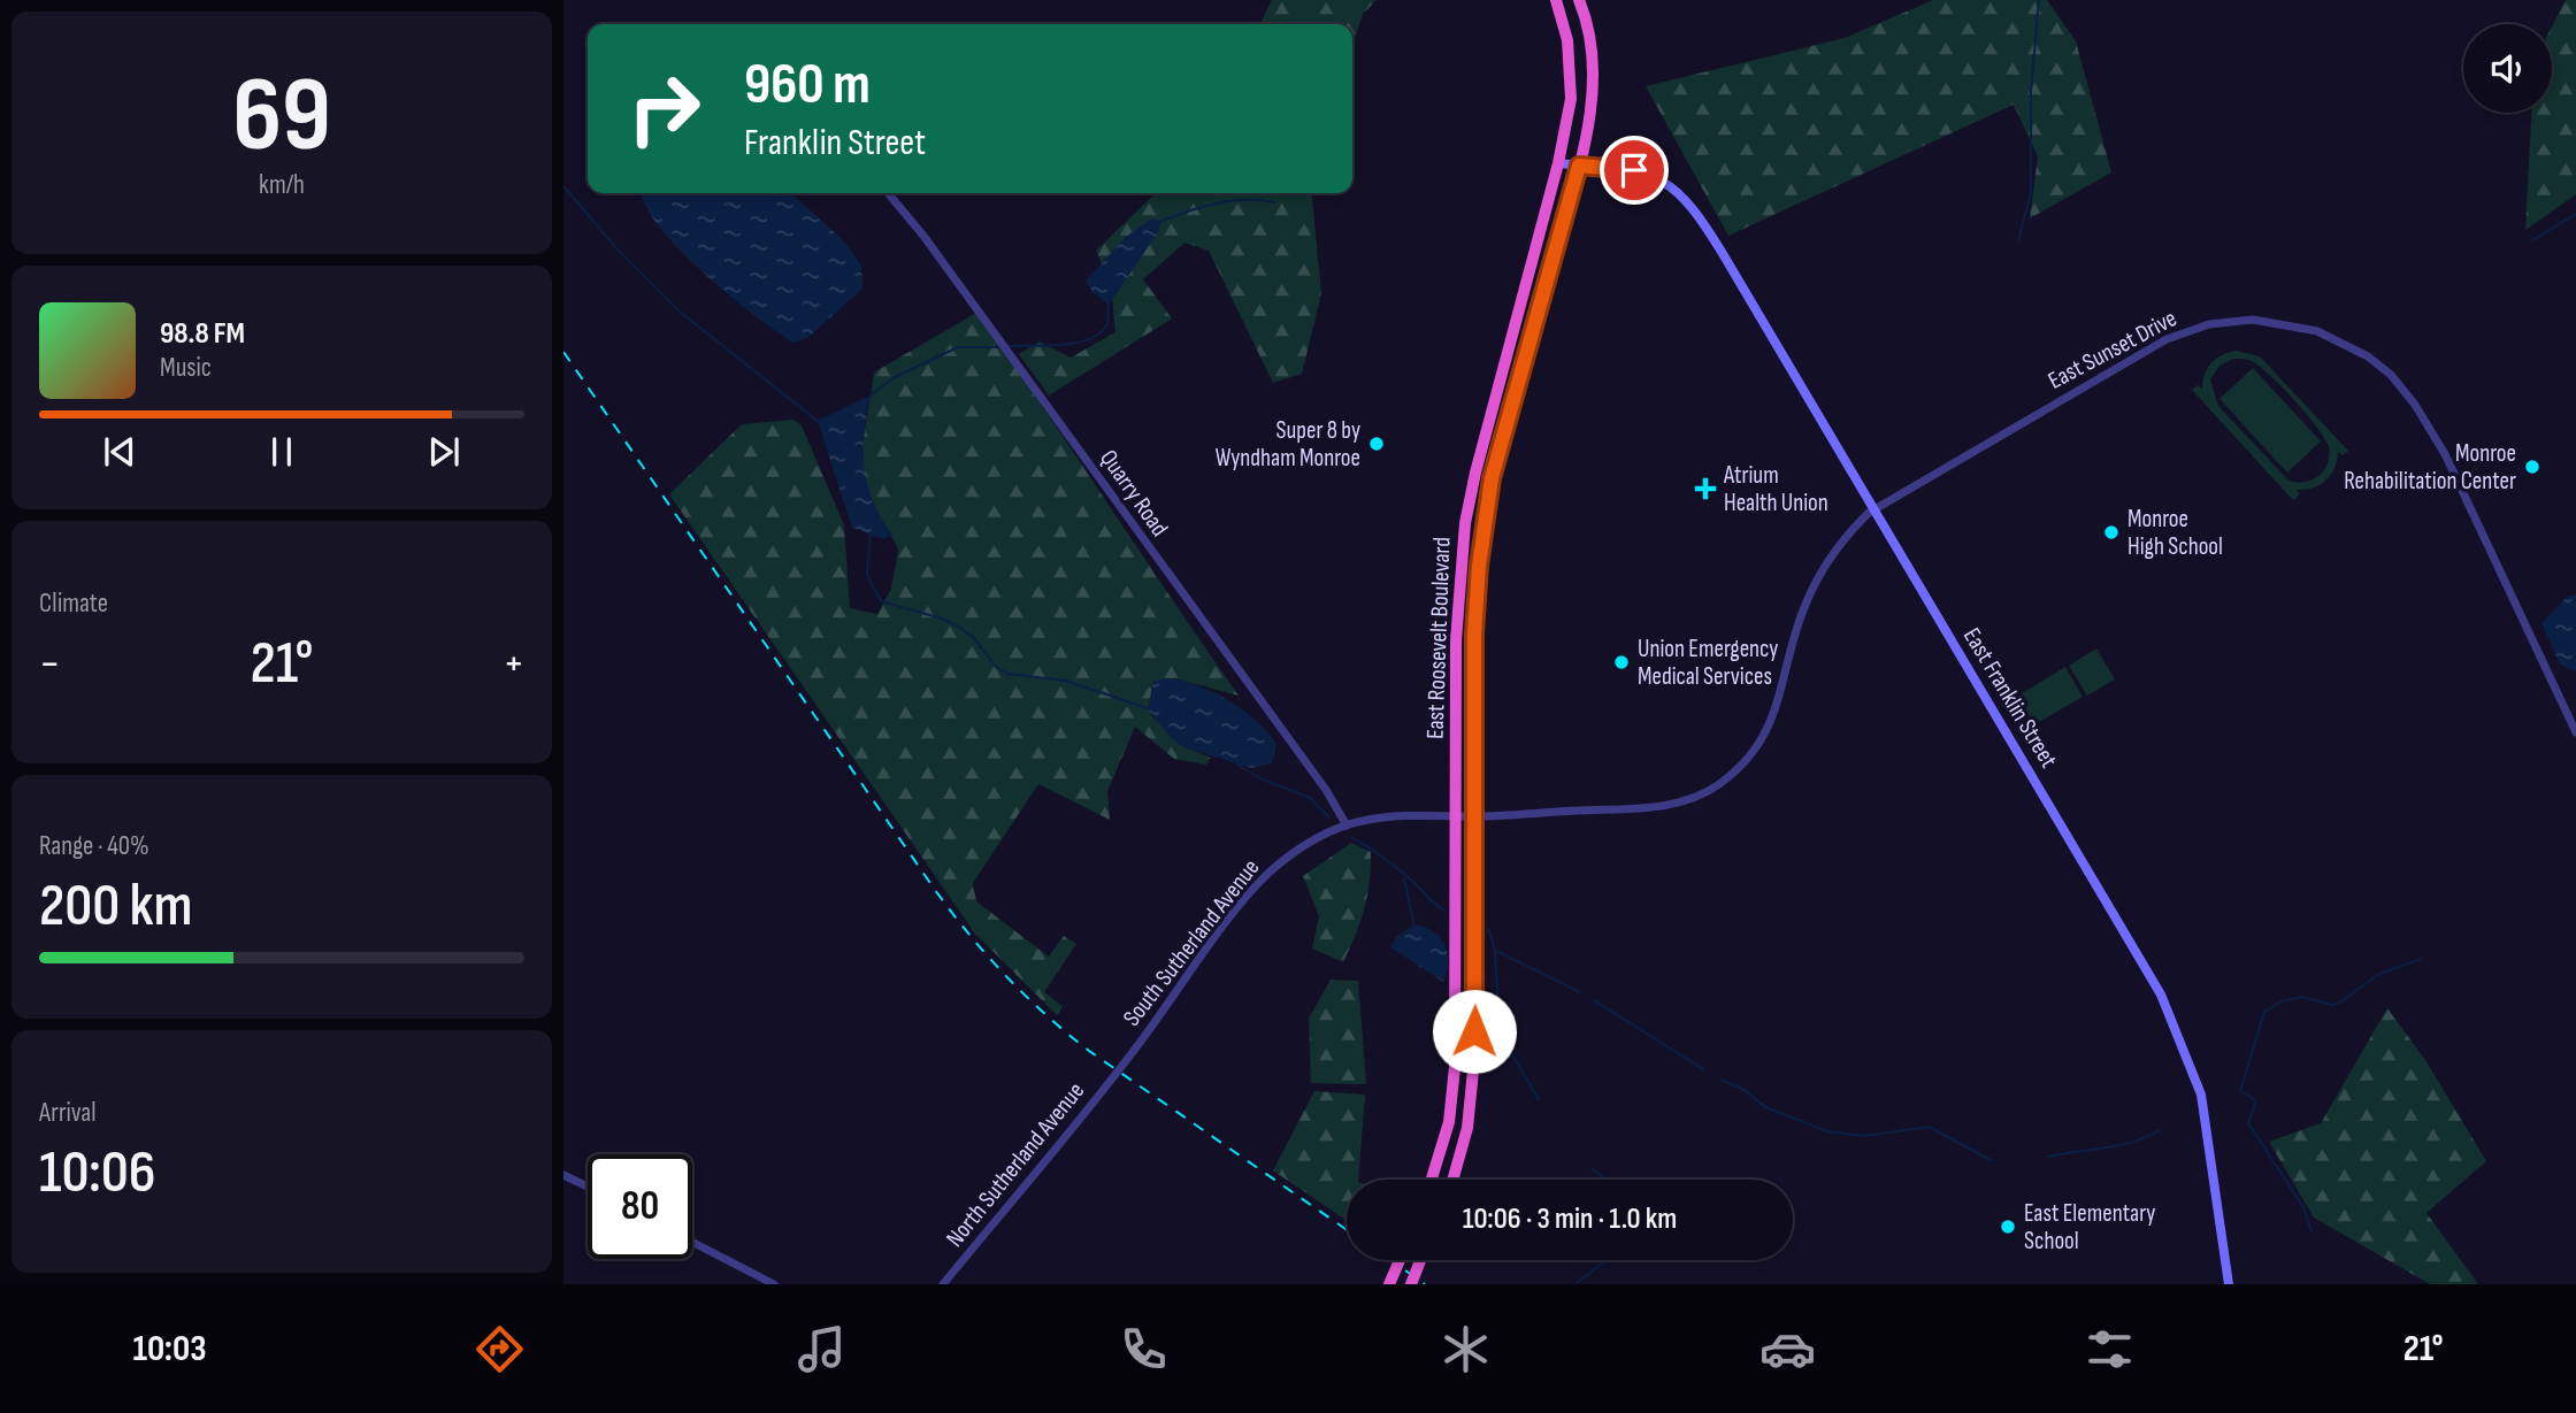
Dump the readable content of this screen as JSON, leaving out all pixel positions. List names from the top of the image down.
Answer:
{
  "streets": {
    "highway": ["East Roosevelt Boulevard"],
    "main road": ["East Franklin Street"],
    "street": [
      "East Sunset Drive",
      "Quarry Road",
      "South Sutherland Avenue",
      "North Sutherland Avenue"
    ]
  },
  "crossings": [
    ["East Sunset Drive", "East Franklin Street"],
    ["East Sunset Drive", "South Sutherland Avenue"],
    ["Quarry Road", "South Sutherland Avenue"],
    ["East Roosevelt Boulevard", "East Franklin Street"],
    ["East Roosevelt Boulevard", "South Sutherland Avenue"],
    ["South Sutherland Avenue", "North Sutherland Avenue"]
  ],
  "places": {
    "other": [
      "Super 8 by Wyndham Monroe",
      "Monroe Rehabilitation Center",
      "Monroe High School",
      "Union Emergency Medical Services",
      "East Elementary School"
    ],
    "health": ["Atrium Health Union"]
  },
  "page": {
    "tile": [
      ["69", "km/h"],
      "Climate",
      ["Range · 40%", "200 km"],
      ["Arrival", "10:06"]
    ],
    "turn": ["960 m", "Franklin Street"],
    "song": ["98.8 FM", "Music"],
    "heat": ["−", "21°", "+"],
    "limit": "80",
    "trip": "10:06 · 3 min · 1.0 km",
    "tabs": ["10:03", "21°"]
  }
}
